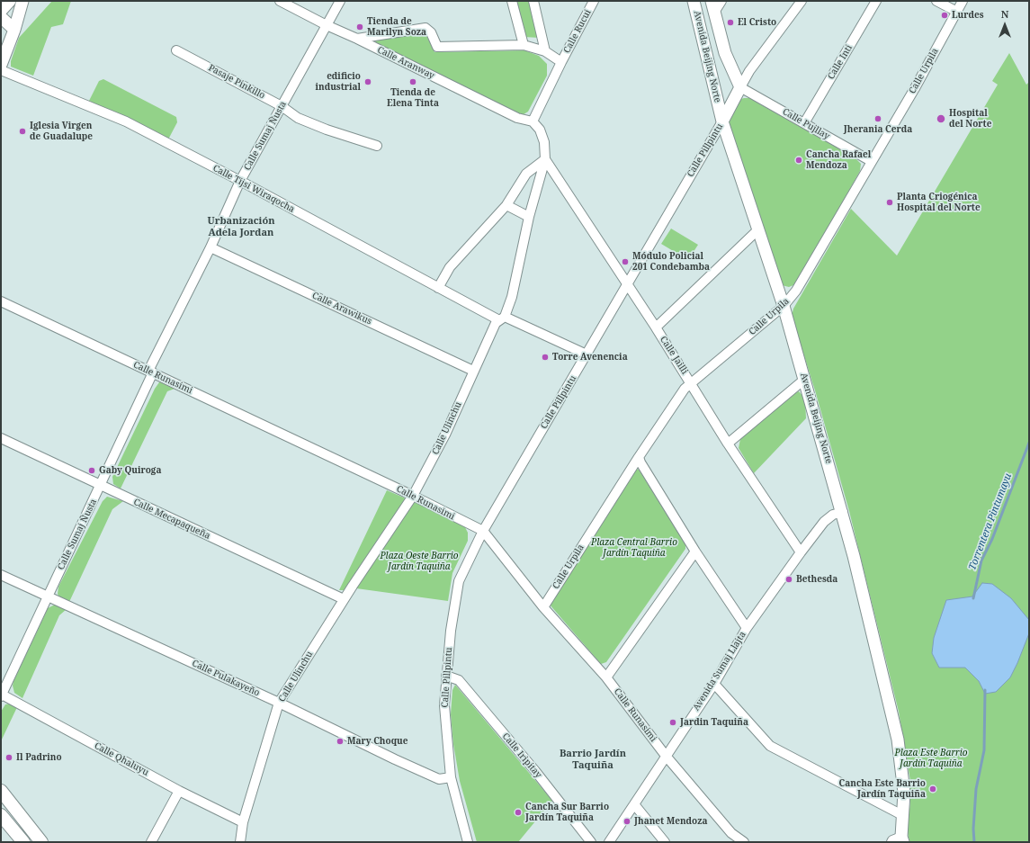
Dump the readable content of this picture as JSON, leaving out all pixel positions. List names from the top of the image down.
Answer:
{
  "streets": {
    "street": [
      "Calle Rucui",
      "Avenida Beijing Norte",
      "Calle Inti",
      "Calle Aranway",
      "Calle Urpila",
      "Pasaje Pinkillo",
      "Calle Pujllay",
      "Calle Sumaj Ñusta",
      "Calle Pillpintu",
      "Calle Tijsi Wiraqocha",
      "Calle Arawikus",
      "Calle Jailli",
      "Calle Runasimi",
      "Calle Ulinchu",
      "Calle Mecapaqueña",
      "Avenida Sumaj Llajta",
      "Calle Pulakayeño",
      "Calle Iripitay",
      "Calle Qhaluyu"
    ]
  },
  "crossings": [
    ["Avenida Beijing Norte", "Calle Urpila"],
    ["Avenida Beijing Norte", "Calle Pujllay"],
    ["Avenida Beijing Norte", "Calle Pillpintu"],
    ["Avenida Beijing Norte", "Avenida Sumaj Llajta"],
    ["Calle Inti", "Calle Pujllay"],
    ["Calle Aranway", "Calle Sumaj Ñusta"],
    ["Calle Aranway", "Calle Ulinchu"],
    ["Calle Urpila", "Calle Pujllay"],
    ["Calle Urpila", "Calle Jailli"],
    ["Calle Urpila", "Calle Runasimi"],
    ["Pasaje Pinkillo", "Calle Sumaj Ñusta"],
    ["Calle Pujllay", "Calle Pillpintu"],
    ["Calle Sumaj Ñusta", "Calle Tijsi Wiraqocha"],
    ["Calle Sumaj Ñusta", "Calle Arawikus"],
    ["Calle Sumaj Ñusta", "Calle Runasimi"],
    ["Calle Sumaj Ñusta", "Calle Mecapaqueña"],
    ["Calle Sumaj Ñusta", "Calle Pulakayeño"],
    ["Calle Sumaj Ñusta", "Calle Qhaluyu"],
    ["Calle Pillpintu", "Calle Tijsi Wiraqocha"],
    ["Calle Pillpintu", "Calle Jailli"],
    ["Calle Pillpintu", "Calle Runasimi"],
    ["Calle Pillpintu", "Calle Pulakayeño"],
    ["Calle Pillpintu", "Calle Iripitay"],
    ["Calle Tijsi Wiraqocha", "Calle Ulinchu"],
    ["Calle Arawikus", "Calle Ulinchu"],
    ["Calle Jailli", "Calle Ulinchu"],
    ["Calle Jailli", "Avenida Sumaj Llajta"],
    ["Calle Runasimi", "Calle Ulinchu"],
    ["Calle Runasimi", "Avenida Sumaj Llajta"],
    ["Calle Ulinchu", "Calle Mecapaqueña"],
    ["Calle Ulinchu", "Calle Pulakayeño"],
    ["Calle Ulinchu", "Calle Qhaluyu"]
  ],
  "districts": ["Urbanización Adela Jordan", "Barrio Jardín Taquiña"],
  "water": ["Torrentera Pintumayu"],
  "parks": ["Plaza Central Barrio Jardín Taquiña", "Plaza Oeste Barrio Jardín Taquiña", "Plaza Este Barrio Jardín Taquiña"],
  "places": [
    "Lurdes",
    "El Cristo",
    "Tienda de Marilyn Soza",
    "edificio industrial",
    "Tienda de Elena Tinta",
    "Jherania Cerda",
    "Hospital del Norte",
    "Iglesia Virgen de Guadalupe",
    "Cancha Rafael Mendoza",
    "Planta Criogénica Hospital del Norte",
    "Módulo Policial 201 Condebamba",
    "Torre Avenencia",
    "Gaby Quiroga",
    "Bethesda",
    "Jardin Taquiña",
    "Mary Choque",
    "Il Padrino",
    "Cancha Este Barrio Jardín Taquiña",
    "Cancha Sur Barrio Jardín Taquiña",
    "Jhanet Mendoza"
  ],
  "north": "top"
}
